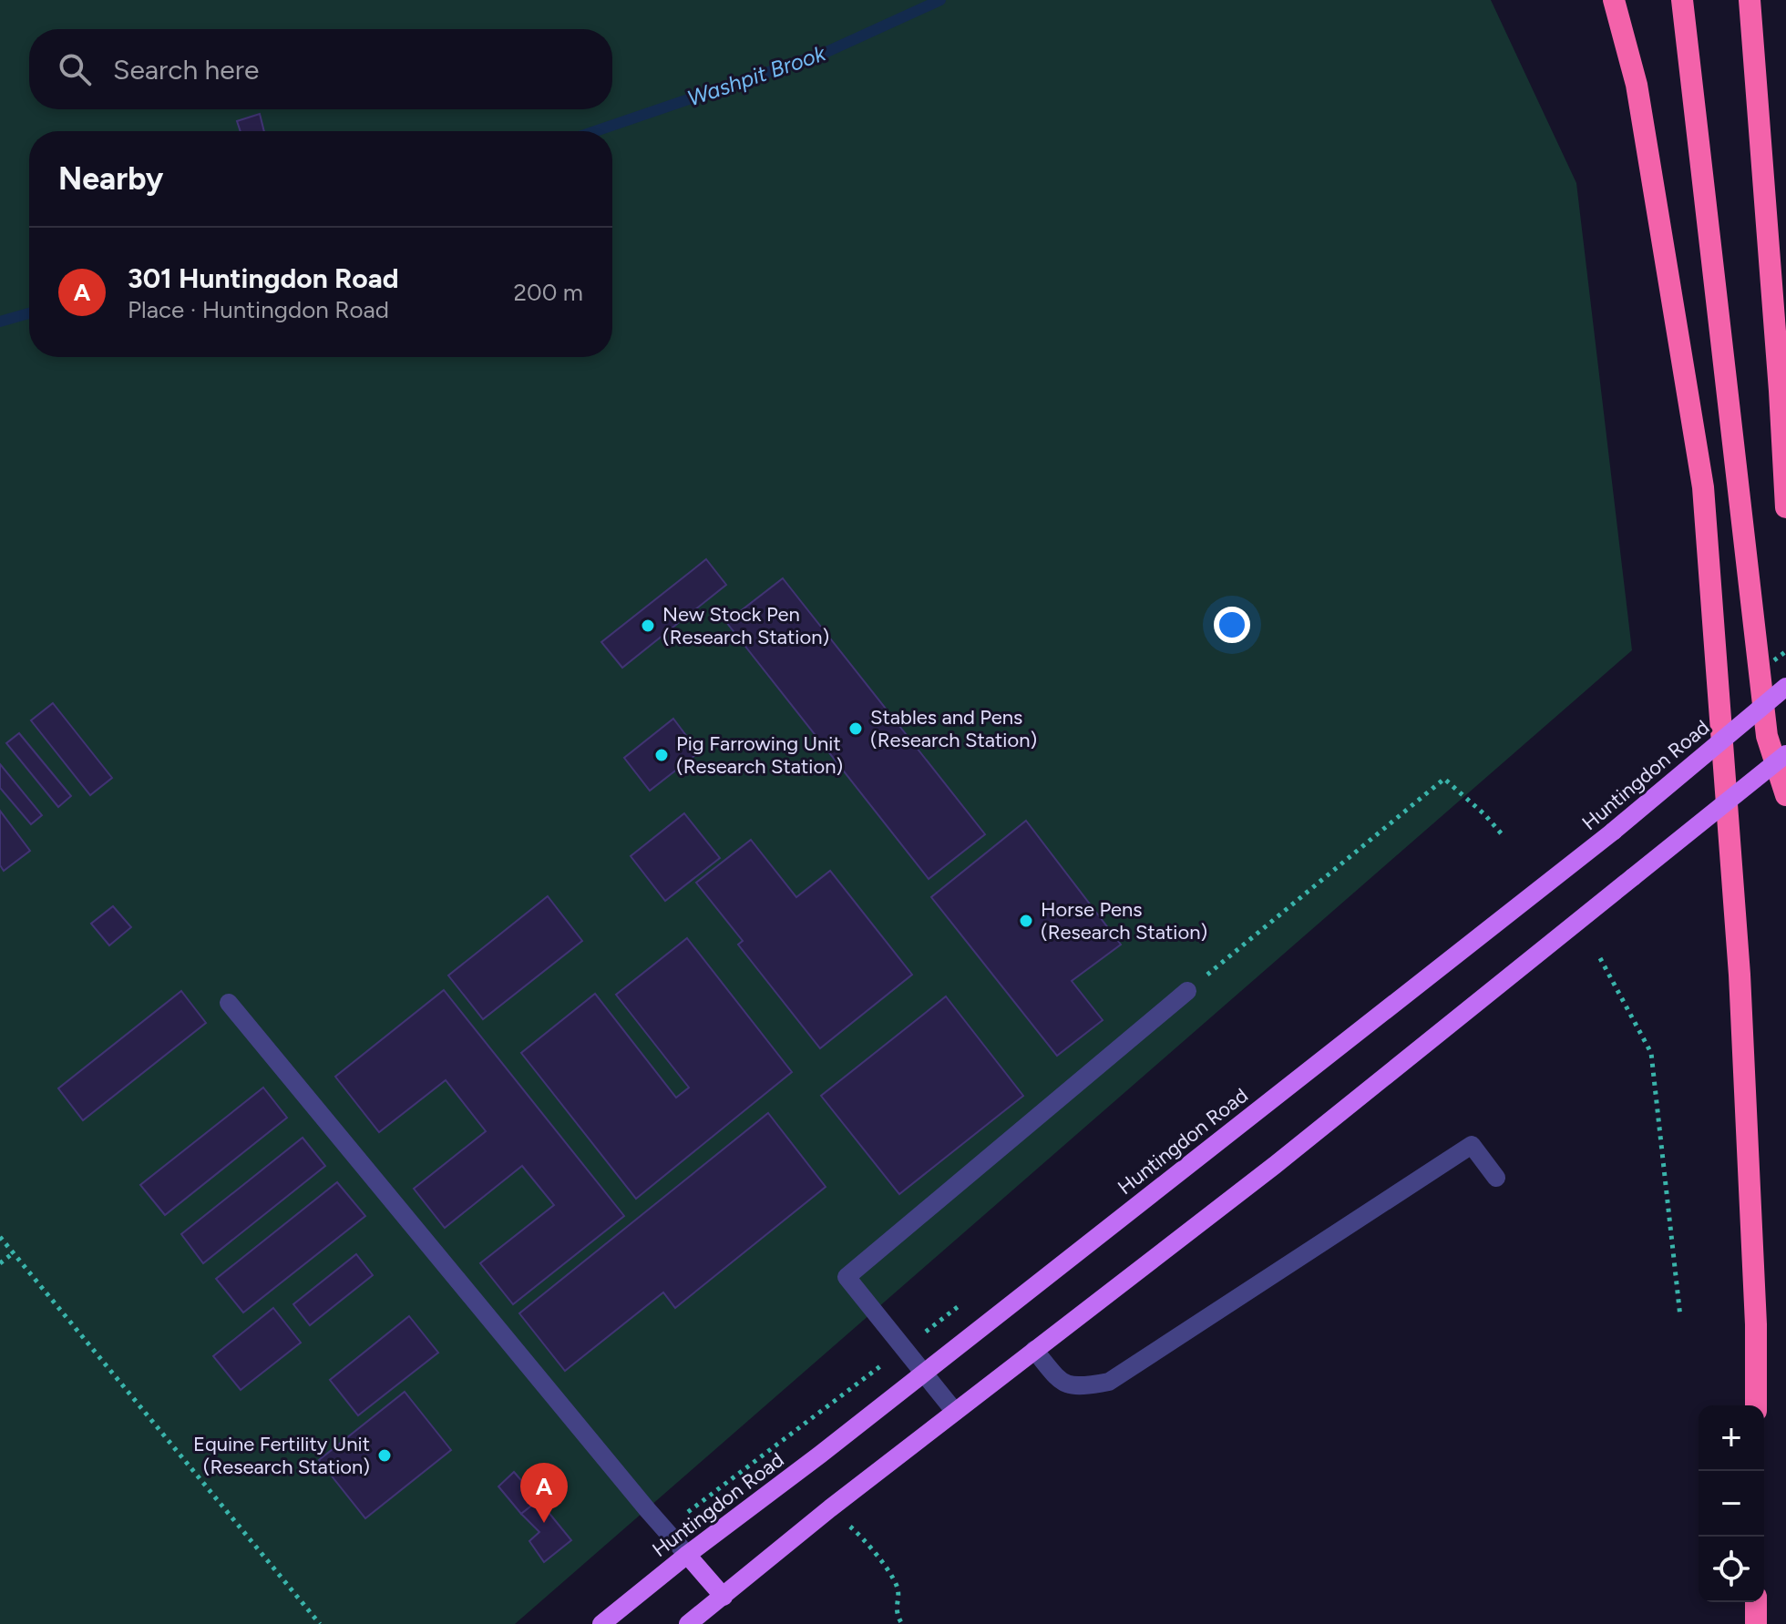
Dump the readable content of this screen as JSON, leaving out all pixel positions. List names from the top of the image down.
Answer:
{
  "streets": {
    "main road": ["Huntingdon Road"]
  },
  "water": ["Washpit Brook"],
  "places": [
    "New Stock Pen (Research Station)",
    "Stables and Pens (Research Station)",
    "Pig Farrowing Unit (Research Station)",
    "Horse Pens (Research Station)",
    "Equine Fertility Unit (Research Station)"
  ],
  "page": {
    "search": "Search here",
    "heading": "Nearby",
    "list": [
      {
        "mark": "A",
        "name": "301 Huntingdon Road",
        "note": "Place · Huntingdon Road",
        "value": "200 m"
      }
    ],
    "map_buttons": ["+", "−"],
    "pins": "A"
  }
}
